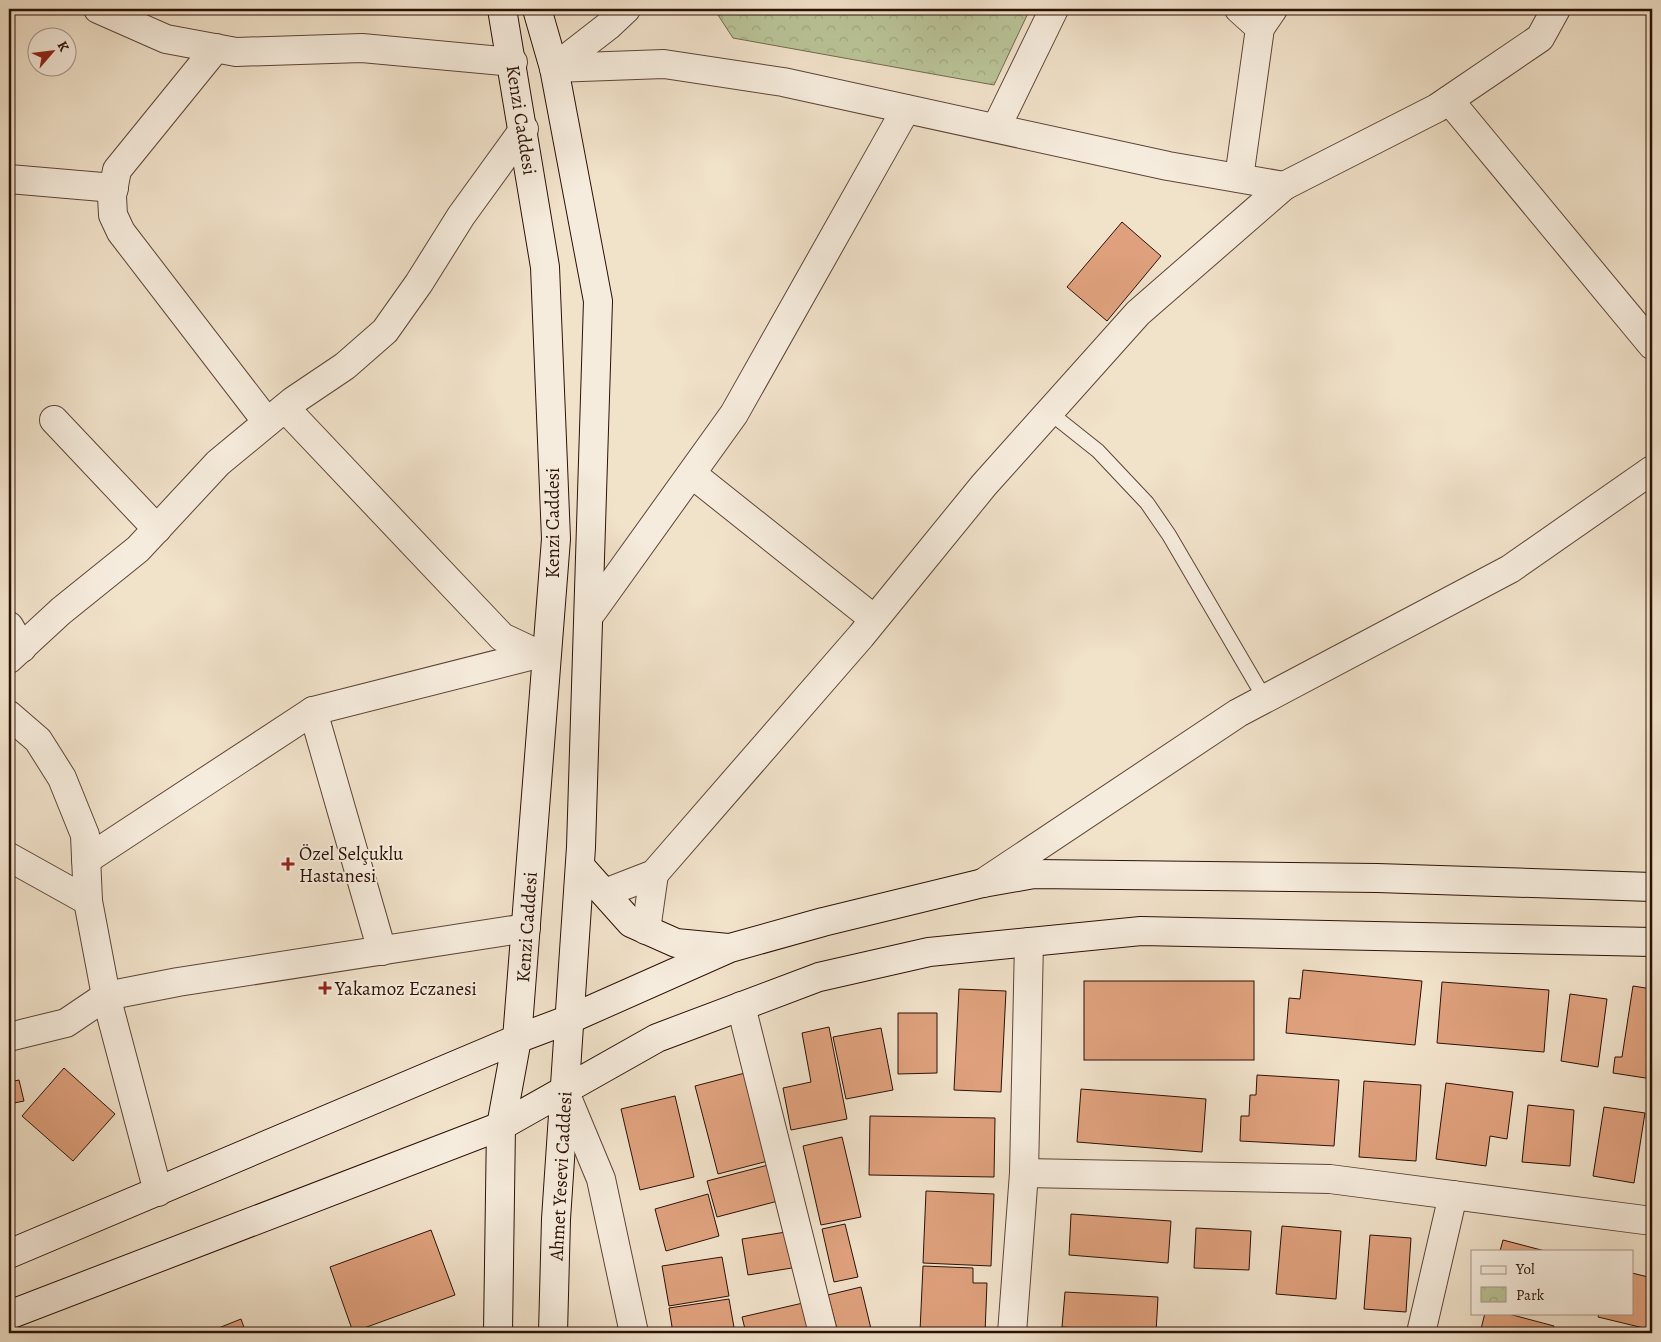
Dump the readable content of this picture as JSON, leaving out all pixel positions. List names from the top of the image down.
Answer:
{
  "streets": {
    "street": ["Kenzi Caddesi", "Ahmet Yesevi Caddesi"]
  },
  "crossings": [
    ["Kenzi Caddesi", "Ahmet Yesevi Caddesi"]
  ],
  "places": {
    "health": ["Özel Selçuklu Hastanesi", "Yakamoz Eczanesi"]
  },
  "legend": ["Yol", "Park"],
  "north": "top right"
}
